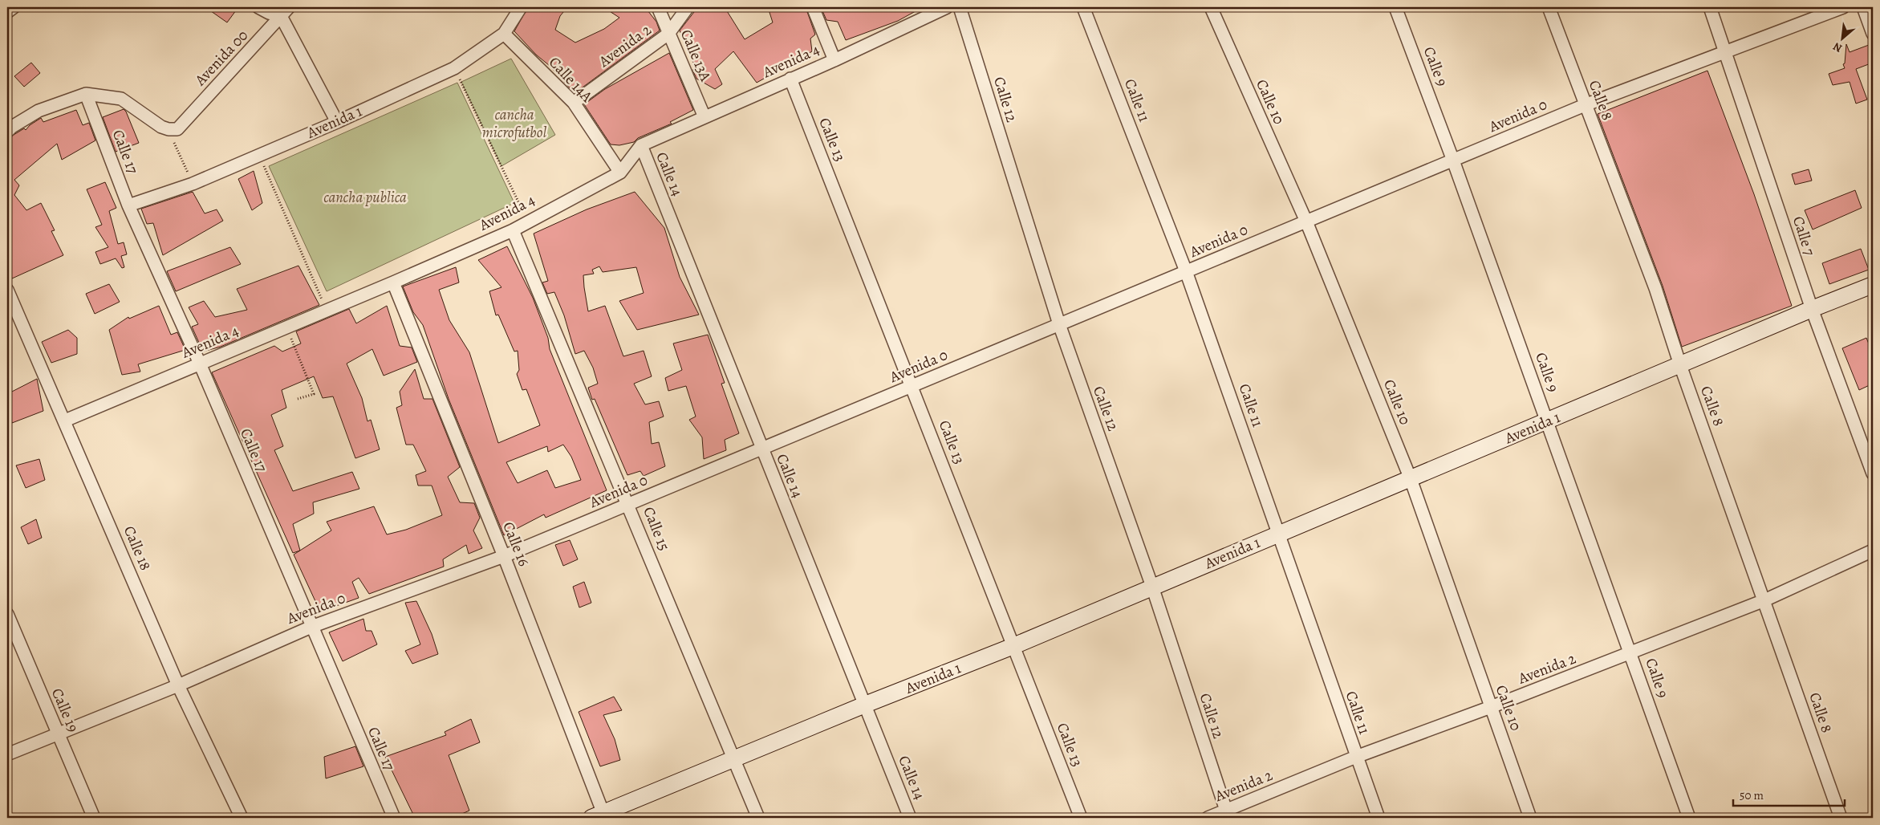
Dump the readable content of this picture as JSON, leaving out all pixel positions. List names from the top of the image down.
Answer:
{
  "streets": {
    "street": [
      "Avenida 2",
      "Calle 13A",
      "Avenida 00",
      "Avenida 4",
      "Calle 9",
      "Calle 14A",
      "Calle 12",
      "Calle 11",
      "Calle 8",
      "Calle 10",
      "Avenida 0",
      "Avenida 1",
      "Calle 13",
      "Calle 17",
      "Calle 14",
      "Calle 7",
      "Calle 15",
      "Calle 16",
      "Calle 18",
      "Calle 19"
    ]
  },
  "crossings": [
    ["Avenida 2", "Calle 13A"],
    ["Avenida 2", "Calle 9"],
    ["Avenida 2", "Calle 14A"],
    ["Avenida 2", "Calle 12"],
    ["Avenida 2", "Calle 11"],
    ["Avenida 2", "Calle 8"],
    ["Avenida 2", "Calle 10"],
    ["Calle 13A", "Avenida 4"],
    ["Avenida 4", "Calle 14A"],
    ["Avenida 4", "Calle 13"],
    ["Avenida 4", "Calle 17"],
    ["Avenida 4", "Calle 14"],
    ["Avenida 4", "Calle 15"],
    ["Avenida 4", "Calle 16"],
    ["Avenida 4", "Calle 18"],
    ["Calle 9", "Avenida 0"],
    ["Calle 9", "Avenida 1"],
    ["Calle 14A", "Avenida 1"],
    ["Calle 12", "Avenida 0"],
    ["Calle 12", "Avenida 1"],
    ["Calle 11", "Avenida 0"],
    ["Calle 11", "Avenida 1"],
    ["Calle 8", "Avenida 0"],
    ["Calle 8", "Avenida 1"],
    ["Calle 10", "Avenida 0"],
    ["Calle 10", "Avenida 1"],
    ["Avenida 0", "Calle 13"],
    ["Avenida 0", "Calle 17"],
    ["Avenida 0", "Calle 14"],
    ["Avenida 0", "Calle 7"],
    ["Avenida 0", "Calle 15"],
    ["Avenida 0", "Calle 16"],
    ["Avenida 0", "Calle 18"],
    ["Avenida 0", "Calle 19"],
    ["Avenida 1", "Calle 13"],
    ["Avenida 1", "Calle 17"],
    ["Avenida 1", "Calle 14"],
    ["Avenida 1", "Calle 7"],
    ["Avenida 1", "Calle 15"],
    ["Avenida 1", "Calle 16"]
  ],
  "parks": ["cancha microfutbol", "cancha publica"],
  "scale_bar": "50 m",
  "north": "bottom left"
}
